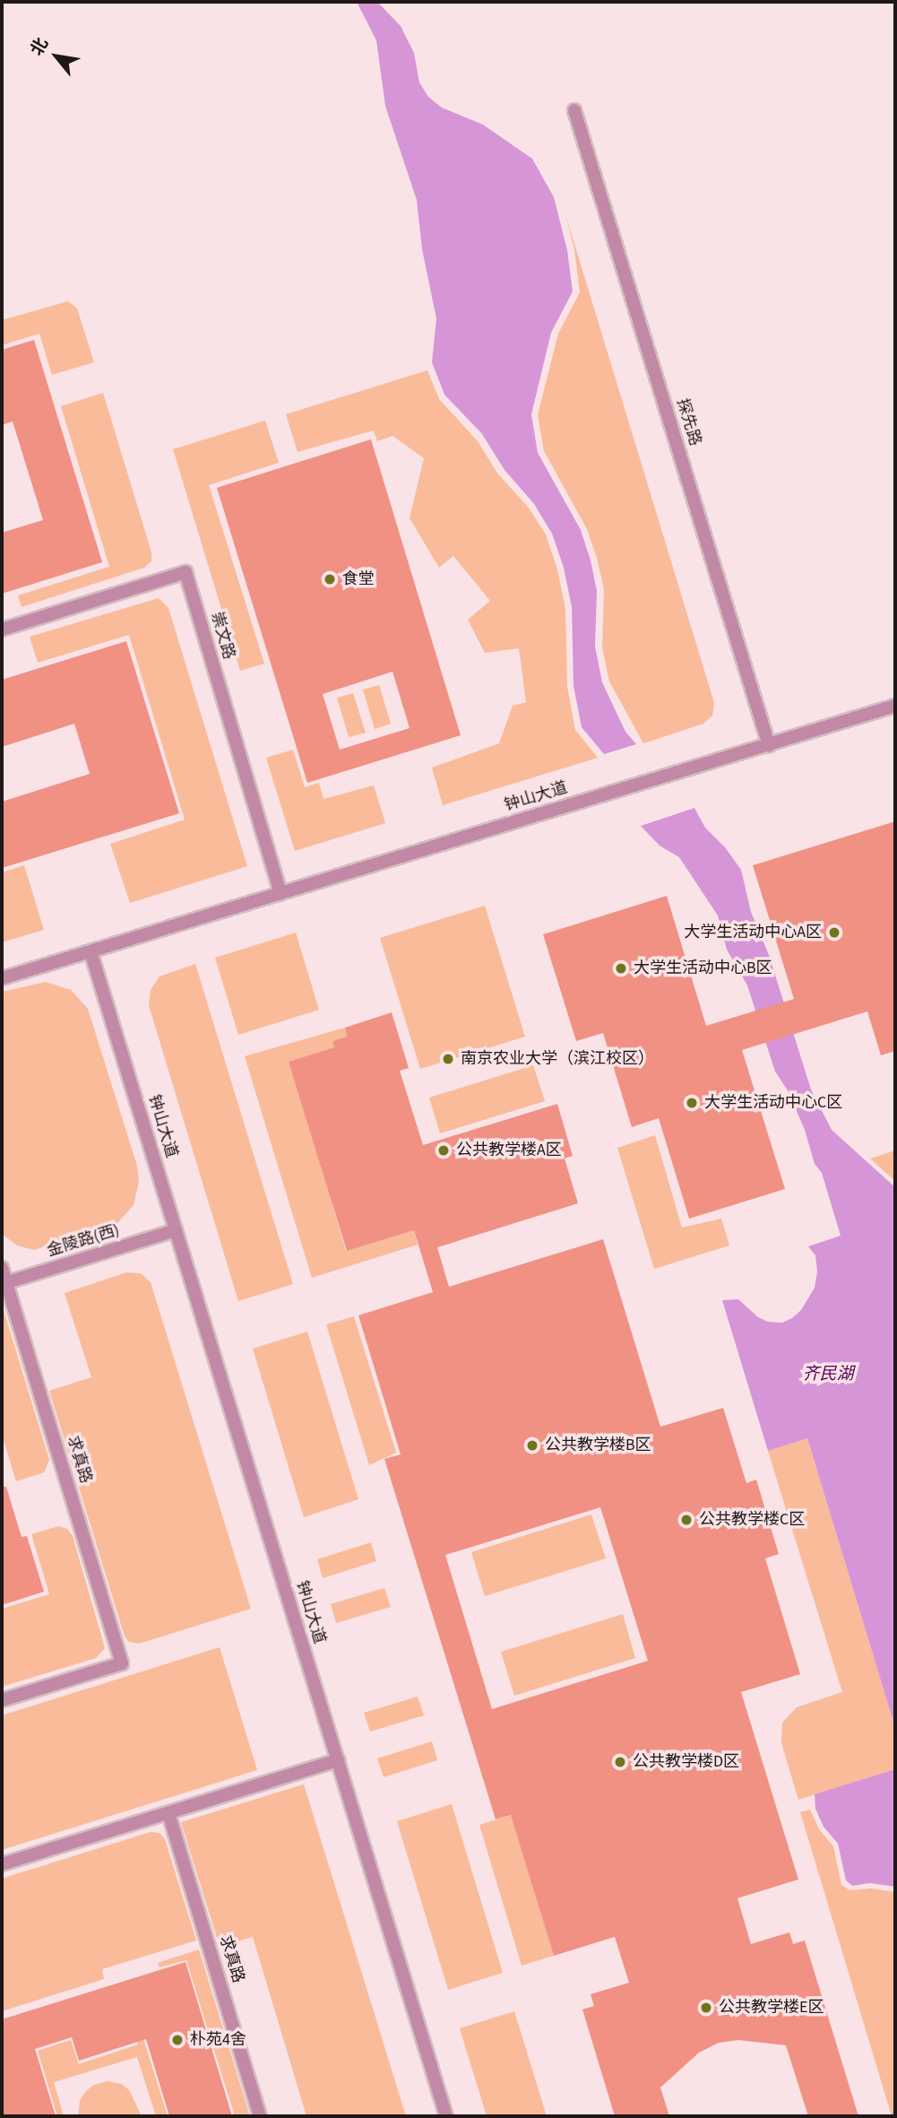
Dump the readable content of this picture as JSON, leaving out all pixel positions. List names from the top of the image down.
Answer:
{
  "streets": {
    "lane": [
      "探先路",
      "崇文路",
      "钟山大道",
      "金陵路(西)",
      "求真路"
    ]
  },
  "crossings": [
    ["探先路", "钟山大道"],
    ["崇文路", "钟山大道"],
    ["钟山大道", "金陵路(西)"],
    ["金陵路(西)", "求真路"]
  ],
  "water": ["齐民湖"],
  "places": [
    "食堂",
    "大学生活动中心A区",
    "大学生活动中心B区",
    "南京农业大学（滨江校区）",
    "大学生活动中心C区",
    "公共教学楼A区",
    "公共教学楼B区",
    "公共教学楼C区",
    "公共教学楼D区",
    "公共教学楼E区",
    "朴苑4舍"
  ],
  "north": "top left"
}
